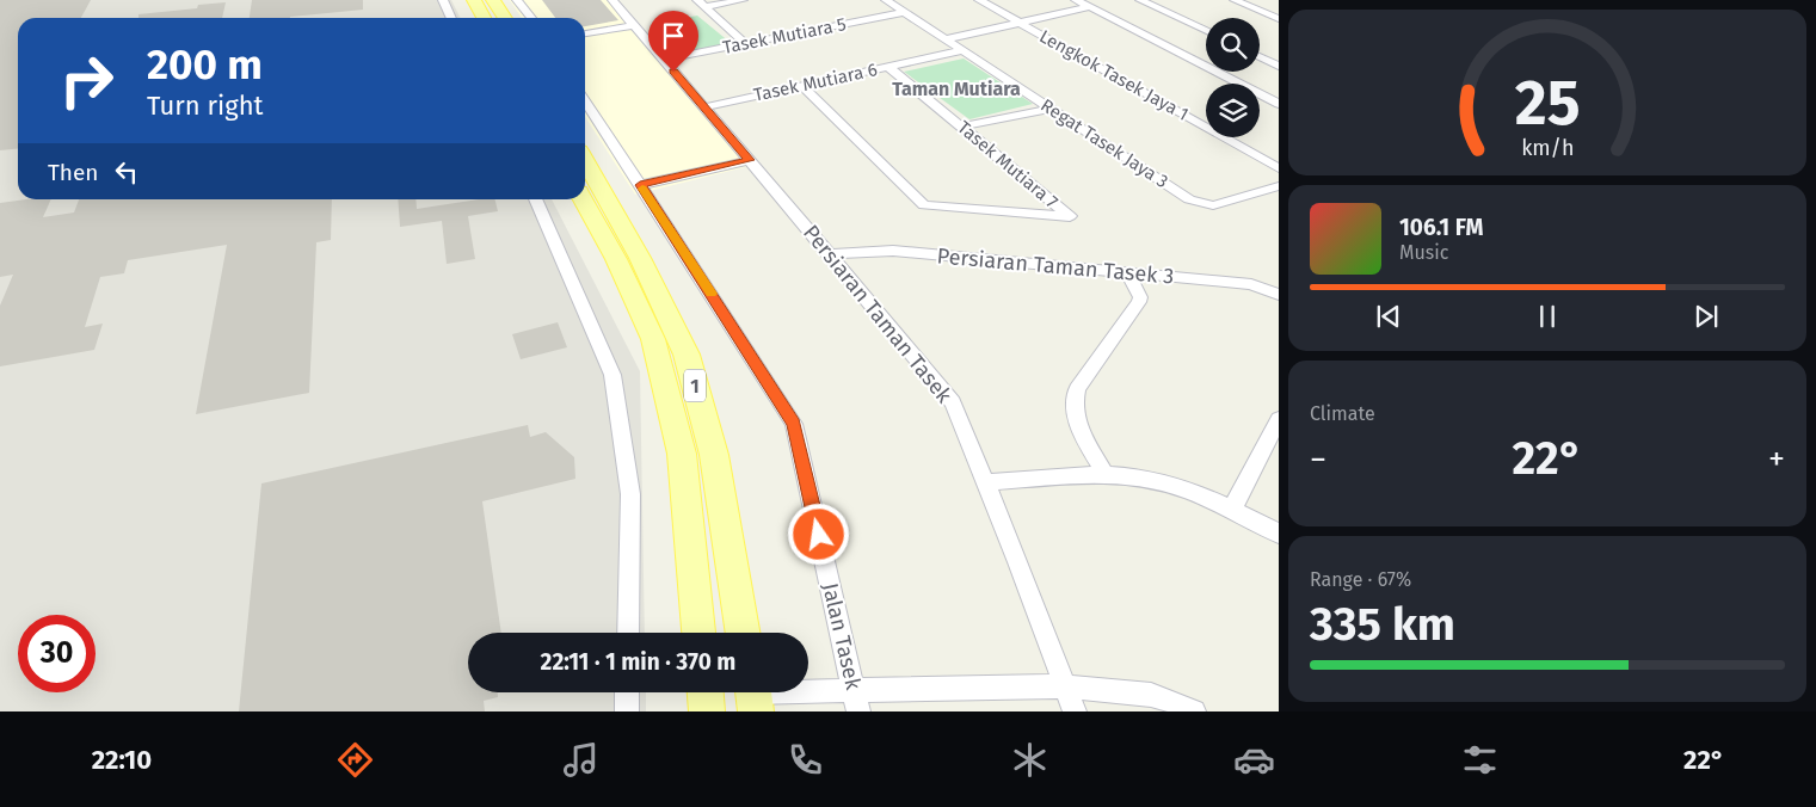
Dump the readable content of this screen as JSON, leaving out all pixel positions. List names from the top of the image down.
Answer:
{
  "streets": {
    "main road": ["1"],
    "street": [
      "Tasek Mutiara 5",
      "Lengkok Tasek Jaya 1",
      "Tasek Mutiara 6",
      "Regat Tasek Jaya 3",
      "Tasek Mutiara 7",
      "Persiaran Taman Tasek 3",
      "Persiaran Taman Tasek",
      "Jalan Tasek"
    ]
  },
  "crossings": [
    ["Tasek Mutiara 5", "Regat Tasek Jaya 3"],
    ["Tasek Mutiara 5", "Persiaran Taman Tasek"],
    ["Tasek Mutiara 6", "Regat Tasek Jaya 3"],
    ["Tasek Mutiara 6", "Tasek Mutiara 7"],
    ["Tasek Mutiara 6", "Persiaran Taman Tasek"],
    ["Persiaran Taman Tasek 3", "Persiaran Taman Tasek"]
  ],
  "districts": ["Taman Mutiara"],
  "page": {
    "turn": ["200 m", "Turn right"],
    "then": "Then",
    "song": ["106.1 FM", "Music"],
    "tile": [
      "Climate",
      ["Range · 67%", "335 km"]
    ],
    "heat": ["−", "22°", "+"],
    "limit": "30",
    "trip": "22:11 · 1 min · 370 m",
    "tabs": ["22:10", "22°"],
    "gauge": ["25", "km/h"]
  }
}
